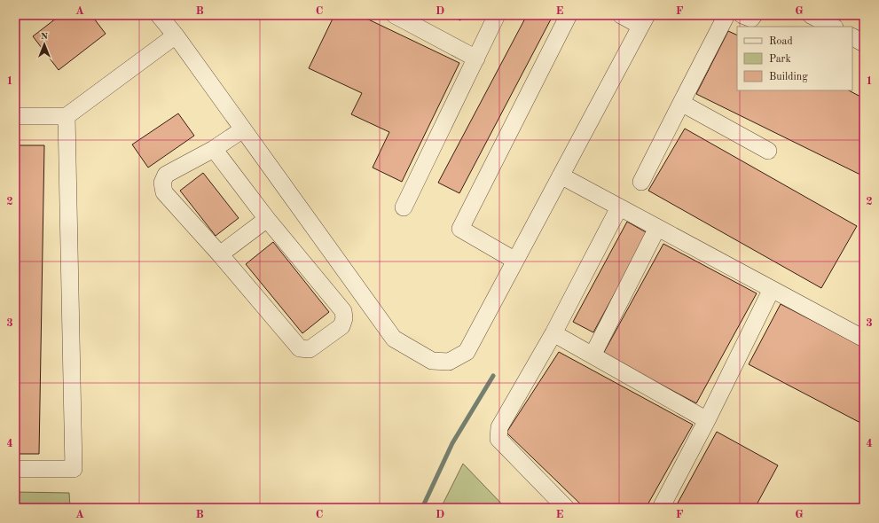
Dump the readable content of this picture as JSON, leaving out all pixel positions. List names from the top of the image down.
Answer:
{
  "legend": ["Road", "Park", "Building"],
  "north": "top",
  "grid": {
    "columns": [
      "A",
      "B",
      "C",
      "D",
      "E",
      "F",
      "G"
    ],
    "rows": [
      "1",
      "2",
      "3",
      "4"
    ]
  }
}
